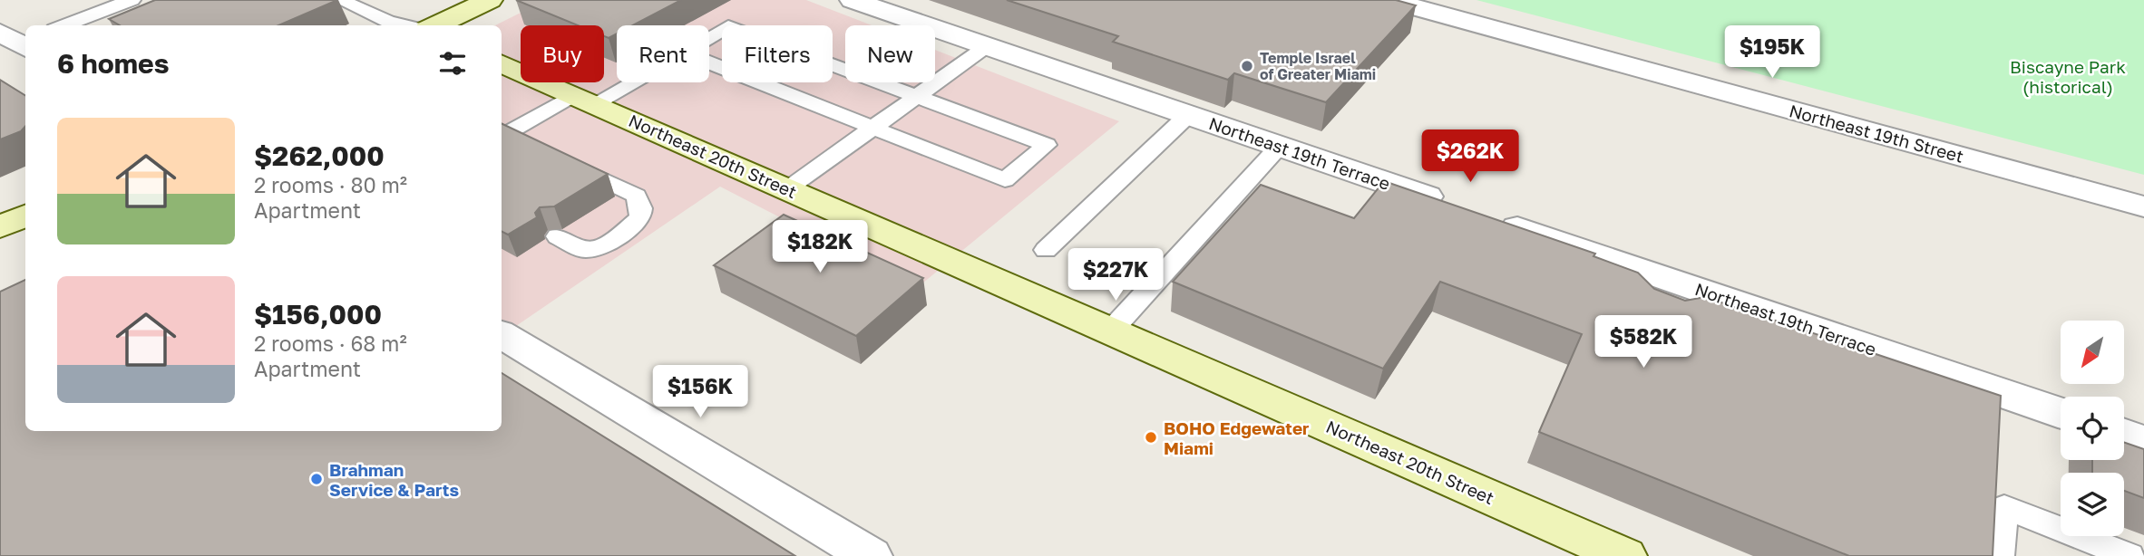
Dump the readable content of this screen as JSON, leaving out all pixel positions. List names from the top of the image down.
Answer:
{
  "streets": {
    "main road": ["Northeast 20th Street"],
    "street": ["Northeast 19th Street", "Northeast 19th Terrace"]
  },
  "parks": ["Biscayne Park (historical)"],
  "places": ["Temple Israel of Greater Miami", "BOHO Edgewater Miami", "Brahman Service & Parts"],
  "north": "bottom left",
  "page": {
    "price": [
      "$195K",
      "$262K",
      "$182K",
      "$227K",
      "$582K",
      "$156K"
    ],
    "chip": [
      "Buy",
      "Rent",
      "Filters",
      "New"
    ],
    "heading": "6 homes",
    "list": [
      {
        "name": "$262,000",
        "note": "2 rooms · 80 m² · Apartment"
      },
      {
        "name": "$156,000",
        "note": "2 rooms · 68 m² · Apartment"
      }
    ]
  }
}
